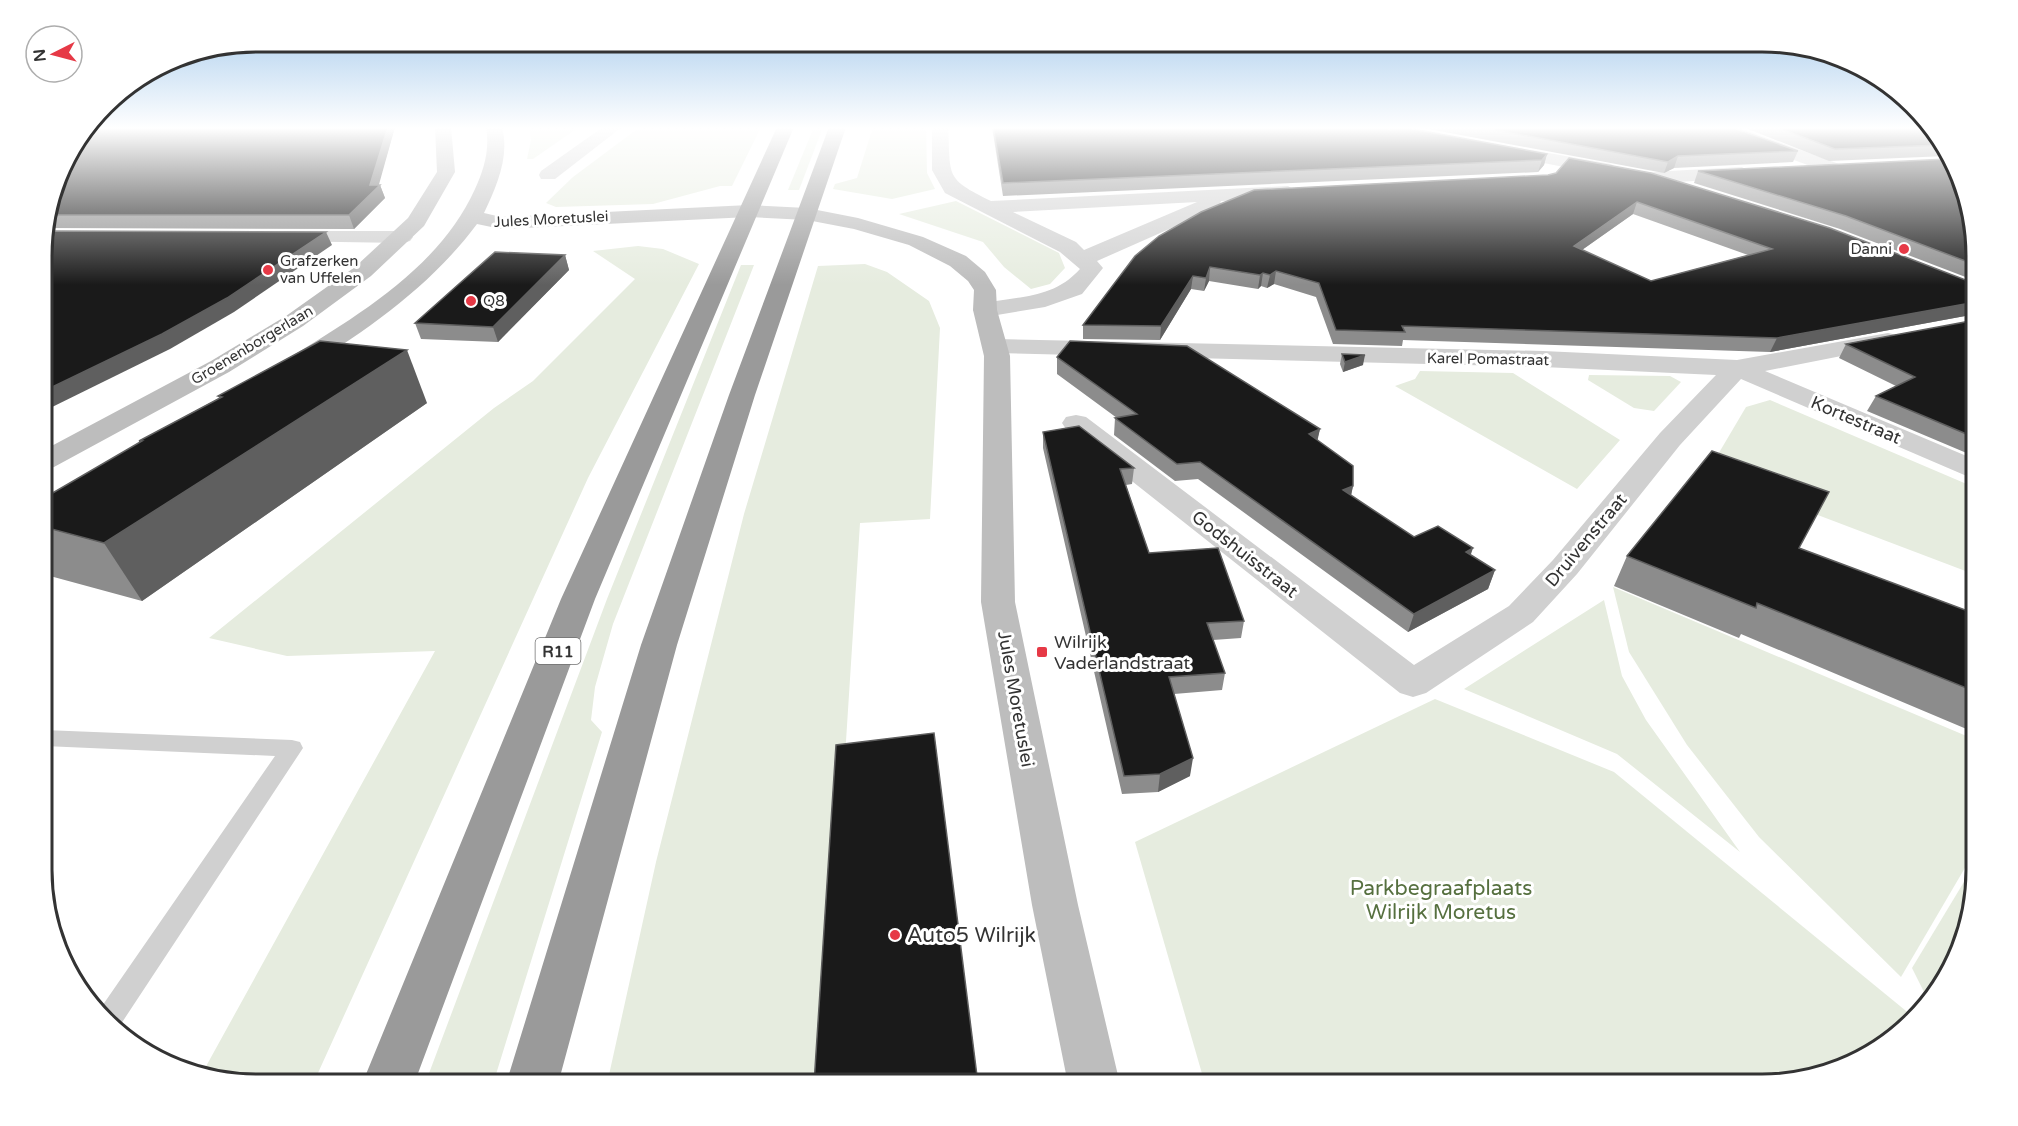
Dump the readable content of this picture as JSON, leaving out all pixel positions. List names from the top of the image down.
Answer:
{
  "streets": {
    "highway": ["R11"],
    "street": [
      "Jules Moretuslei",
      "Groenenborgerlaan",
      "Karel Pomastraat",
      "Kortestraat",
      "Druivenstraat",
      "Godshuisstraat"
    ]
  },
  "crossings": [
    ["Jules Moretuslei", "Karel Pomastraat"],
    ["Jules Moretuslei", "R11"],
    ["Karel Pomastraat", "Kortestraat"],
    ["Karel Pomastraat", "Druivenstraat"],
    ["Kortestraat", "Druivenstraat"],
    ["Druivenstraat", "Godshuisstraat"]
  ],
  "parks": ["Parkbegraafplaats Wilrijk Moretus"],
  "places": {
    "other": [
      "Danni",
      "Grafzerken van Uffelen",
      "Q8",
      "Auto5 Wilrijk"
    ],
    "transit": ["Wilrijk Vaderlandstraat"]
  },
  "north": "left"
}
